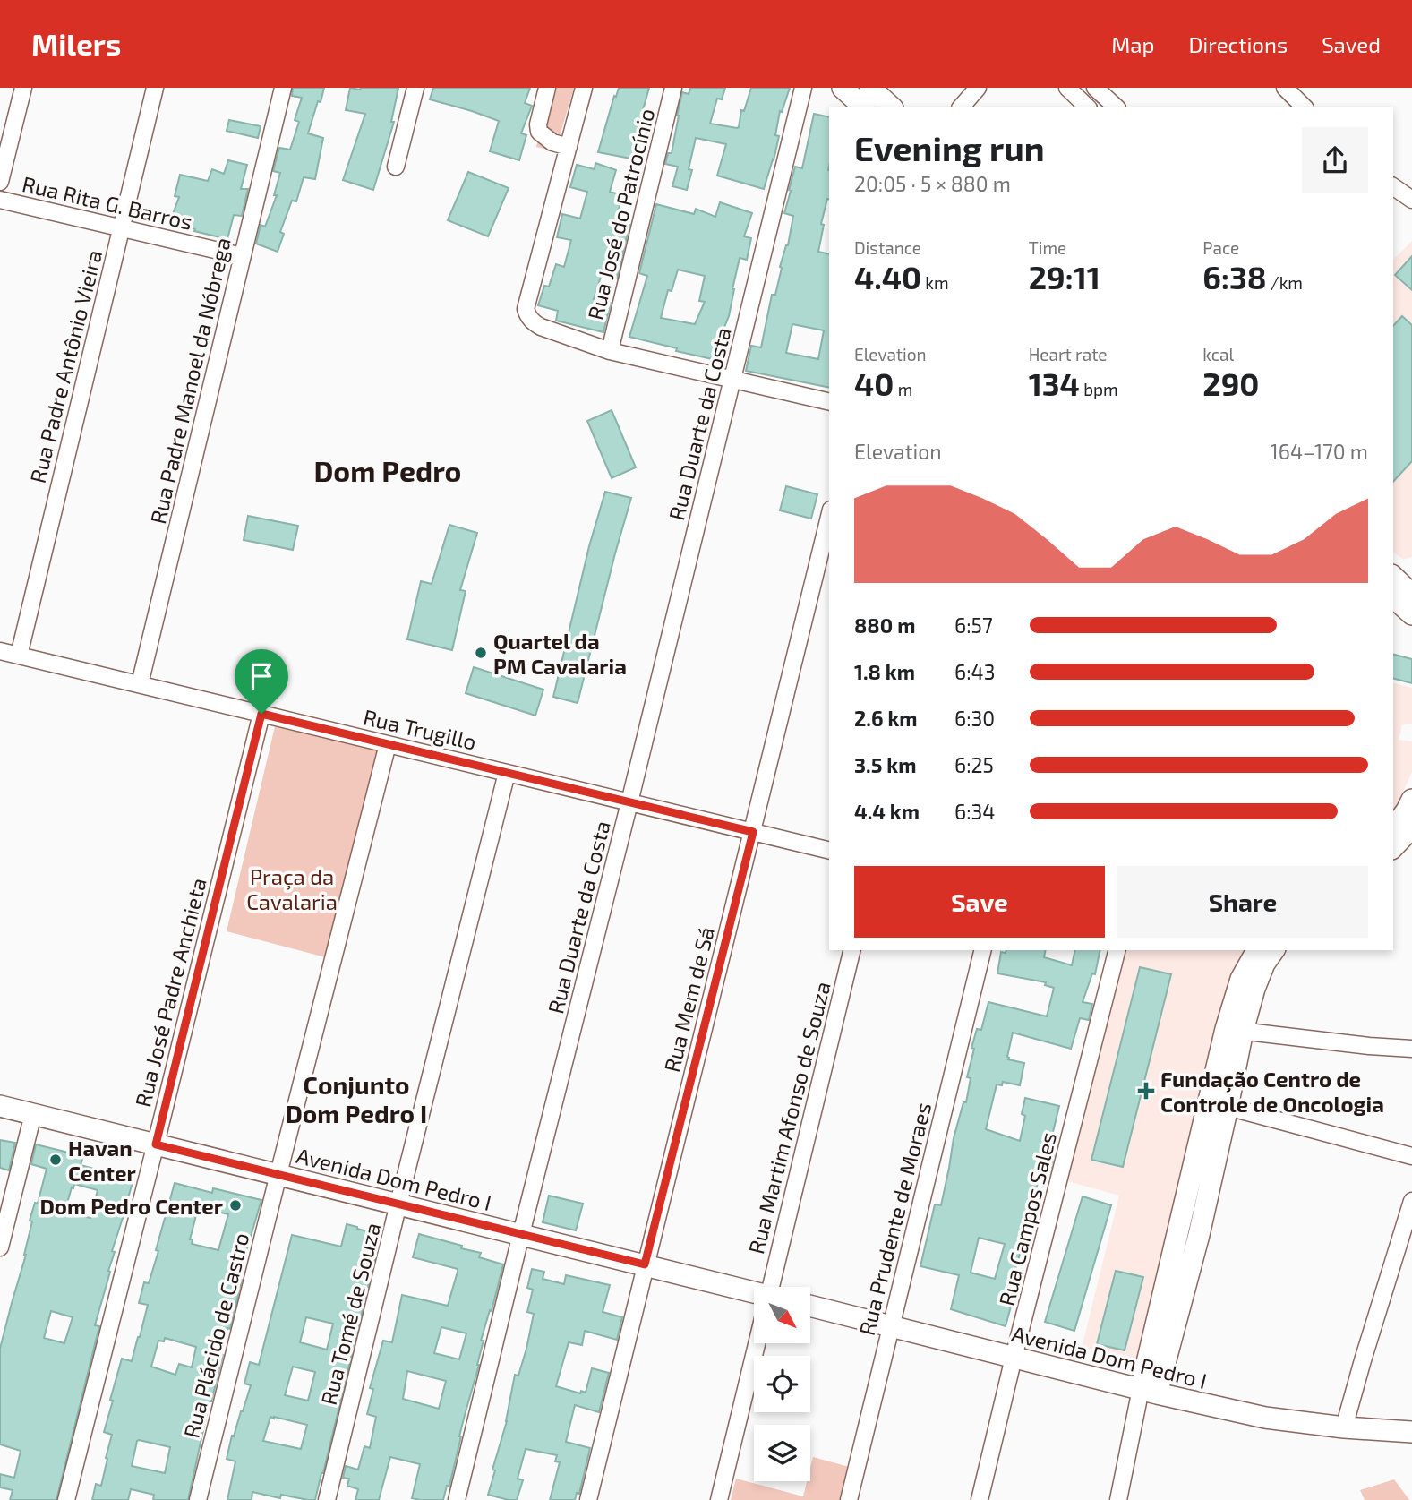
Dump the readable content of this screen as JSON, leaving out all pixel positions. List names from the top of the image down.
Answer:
{
  "streets": {
    "street": [
      "Rua Rita G. Barros",
      "Rua José do Patrocínio",
      "Rua Padre Antônio Vieira",
      "Rua Padre Manoel da Nóbrega",
      "Rua Duarte da Costa",
      "Rua Trugillo",
      "Rua José Padre Anchieta",
      "Rua Mem de Sá",
      "Rua Martim Afonso de Souza",
      "Avenida Dom Pedro I",
      "Rua Prudente de Moraes",
      "Rua Campos Sales",
      "Rua Tomé de Souza",
      "Rua Plácido de Castro"
    ]
  },
  "crossings": [
    ["Rua Rita G. Barros", "Rua Padre Antônio Vieira"],
    ["Rua Rita G. Barros", "Rua Padre Manoel da Nóbrega"],
    ["Rua Padre Antônio Vieira", "Rua Trugillo"],
    ["Rua Padre Manoel da Nóbrega", "Rua Trugillo"],
    ["Rua Duarte da Costa", "Rua Trugillo"],
    ["Rua Duarte da Costa", "Avenida Dom Pedro I"],
    ["Rua Trugillo", "Rua José Padre Anchieta"],
    ["Rua Trugillo", "Rua Mem de Sá"],
    ["Rua Trugillo", "Rua Tomé de Souza"],
    ["Rua Trugillo", "Rua Plácido de Castro"],
    ["Rua José Padre Anchieta", "Avenida Dom Pedro I"],
    ["Rua Mem de Sá", "Avenida Dom Pedro I"],
    ["Avenida Dom Pedro I", "Rua Prudente de Moraes"],
    ["Avenida Dom Pedro I", "Rua Campos Sales"],
    ["Avenida Dom Pedro I", "Rua Tomé de Souza"],
    ["Avenida Dom Pedro I", "Rua Plácido de Castro"]
  ],
  "districts": ["Dom Pedro", "Conjunto Dom Pedro I"],
  "parks": ["Praça da Cavalaria"],
  "places": {
    "other": ["Quartel da PM Cavalaria", "Havan Center", "Dom Pedro Center"],
    "health": ["Fundação Centro de Controle de Oncologia"]
  },
  "north": "bottom right",
  "page": {
    "header": "Milers",
    "nav": ["Map", "Directions", "Saved"],
    "heading": ["Evening run", "20:05 · 5 × 880 m"],
    "stats": [
      ["Distance", "4.40 km"],
      ["Time", "29:11"],
      ["Pace", "6:38 /km"],
      ["Elevation", "40 m"],
      ["Heart rate", "134 bpm"],
      ["kcal", "290"]
    ],
    "chart": ["Elevation", "164–170 m"],
    "list": [
      {
        "name": "880 m",
        "note": "6:57"
      },
      {
        "name": "1.8 km",
        "note": "6:43"
      },
      {
        "name": "2.6 km",
        "note": "6:30"
      },
      {
        "name": "3.5 km",
        "note": "6:25"
      },
      {
        "name": "4.4 km",
        "note": "6:34"
      }
    ],
    "buttons": ["Save", "Share"]
  }
}
